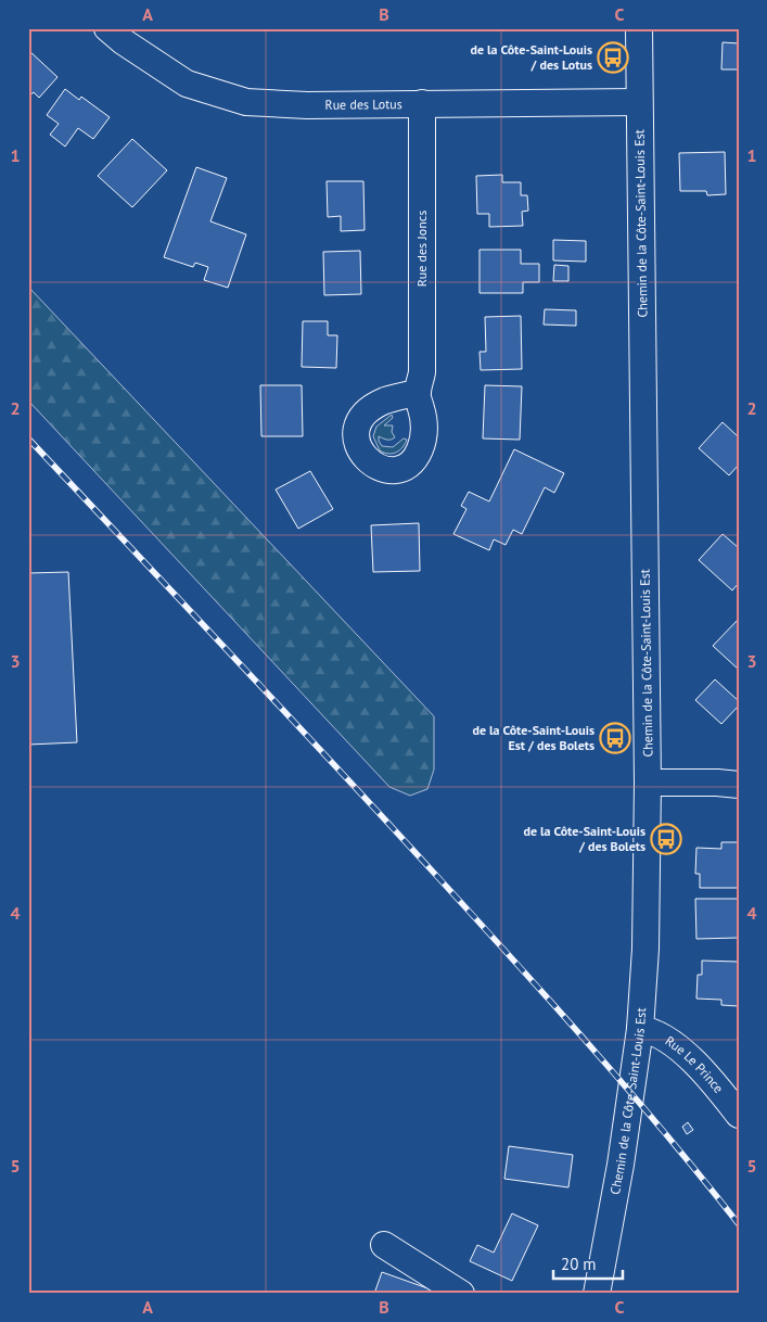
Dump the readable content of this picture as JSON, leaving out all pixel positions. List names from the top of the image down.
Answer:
{
  "streets": {
    "street": [
      "Rue des Lotus",
      "Chemin de la Côte-Saint-Louis Est",
      "Rue des Joncs",
      "Rue Le Prince"
    ]
  },
  "crossings": [
    ["Rue des Lotus", "Chemin de la Côte-Saint-Louis Est"],
    ["Rue des Lotus", "Rue des Joncs"],
    ["Chemin de la Côte-Saint-Louis Est", "Rue Le Prince"]
  ],
  "places": {
    "bus stop": ["de la Côte-Saint-Louis / des Lotus", "de la Côte-Saint-Louis Est / des Bolets", "de la Côte-Saint-Louis / des Bolets"]
  },
  "scale_bar": "20 m",
  "grid": {
    "columns": ["A", "B", "C"],
    "rows": [
      "1",
      "2",
      "3",
      "4",
      "5"
    ]
  }
}
